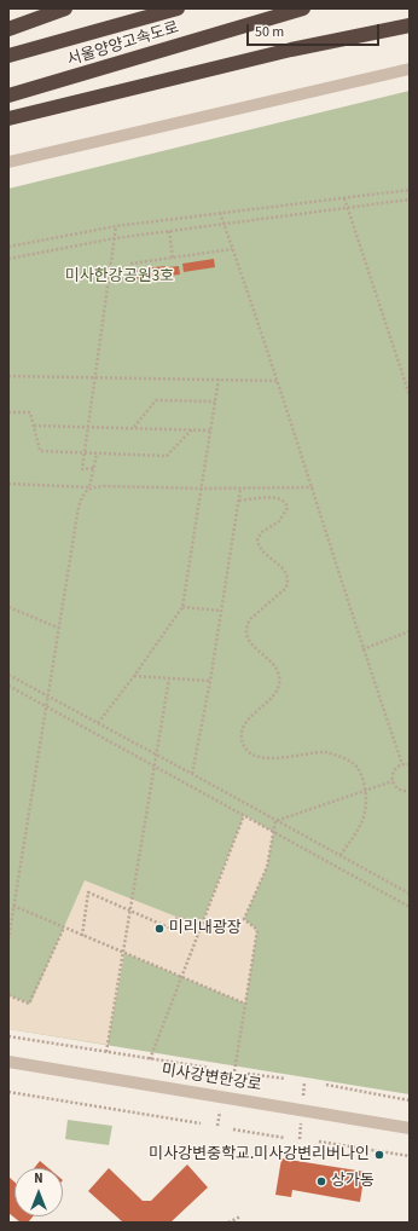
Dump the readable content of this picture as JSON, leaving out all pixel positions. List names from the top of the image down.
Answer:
{
  "streets": {
    "highway": ["서울양양고속도로"],
    "street": ["미사강변한강로"]
  },
  "parks": ["미사한강공원3호"],
  "places": ["미리내광장", "미사강변중학교.미사강변리버나인", "상가동"],
  "scale_bar": "50 m",
  "north": "top"
}
